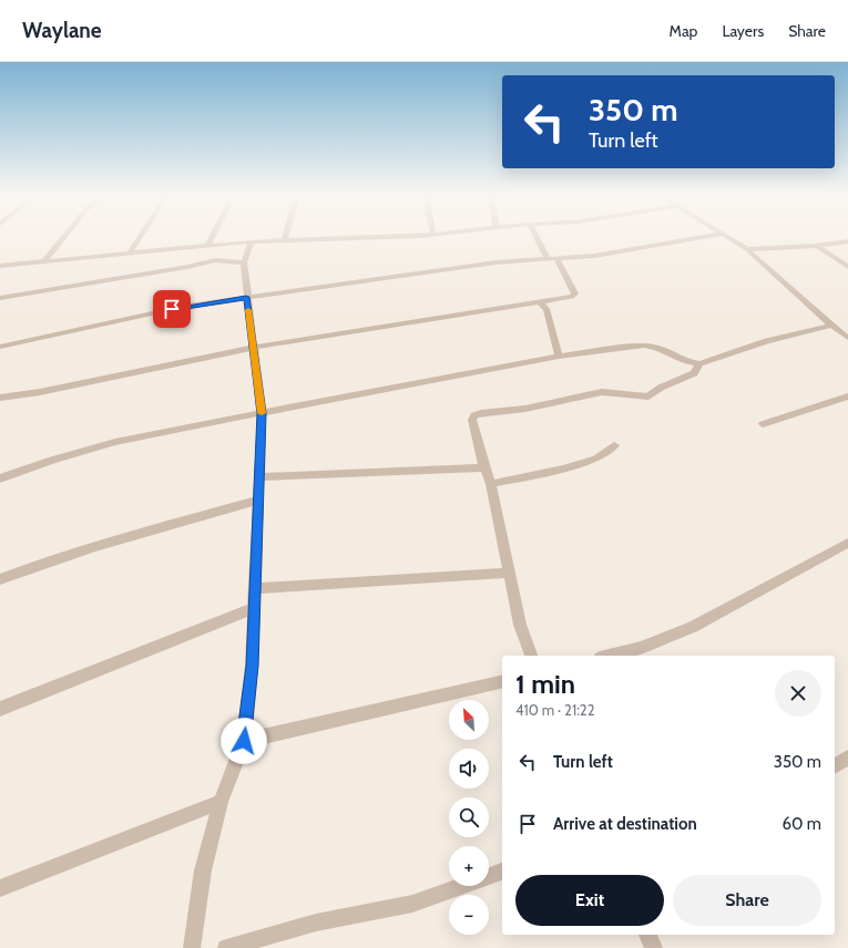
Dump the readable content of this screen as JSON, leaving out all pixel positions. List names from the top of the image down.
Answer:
{
  "north": "top left",
  "page": {
    "header": "Waylane",
    "nav": ["Map", "Layers", "Share"],
    "turn": ["350 m", "Turn left"],
    "heading": ["1 min", "410 m · 21:22"],
    "map_buttons": ["+", "−"],
    "list": [
      {
        "name": "Turn left",
        "value": "350 m"
      },
      {
        "name": "Arrive at destination",
        "value": "60 m"
      }
    ],
    "buttons": ["Exit", "Share"]
  }
}
